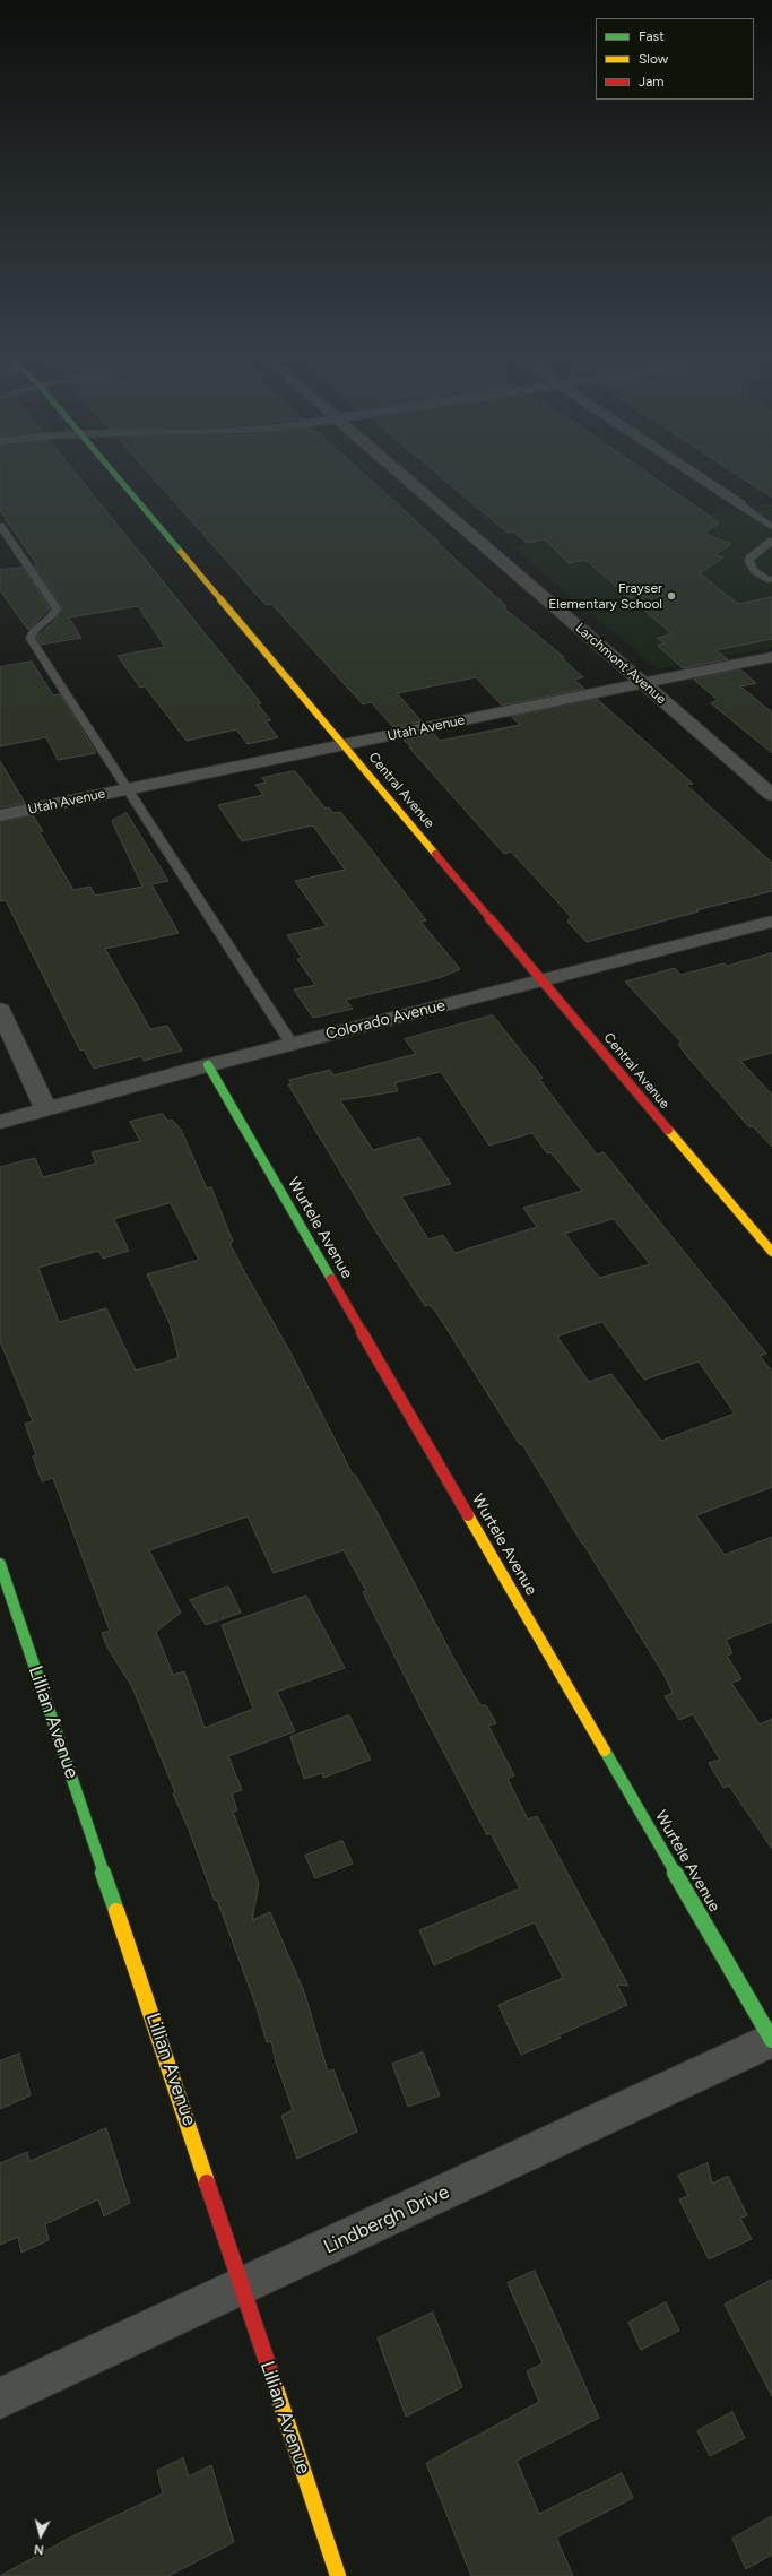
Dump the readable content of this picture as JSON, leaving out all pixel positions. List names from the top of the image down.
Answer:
{
  "streets": {
    "street": [
      "Larchmont Avenue",
      "Utah Avenue",
      "Central Avenue",
      "Colorado Avenue",
      "Wurtele Avenue",
      "Lillian Avenue",
      "Lindbergh Drive"
    ]
  },
  "crossings": [
    ["Larchmont Avenue", "Utah Avenue"],
    ["Utah Avenue", "Central Avenue"],
    ["Central Avenue", "Colorado Avenue"],
    ["Colorado Avenue", "Wurtele Avenue"],
    ["Wurtele Avenue", "Lindbergh Drive"],
    ["Lillian Avenue", "Lindbergh Drive"]
  ],
  "places": ["Frayser Elementary School"],
  "legend": ["Fast", "Slow", "Jam"],
  "north": "bottom"
}
